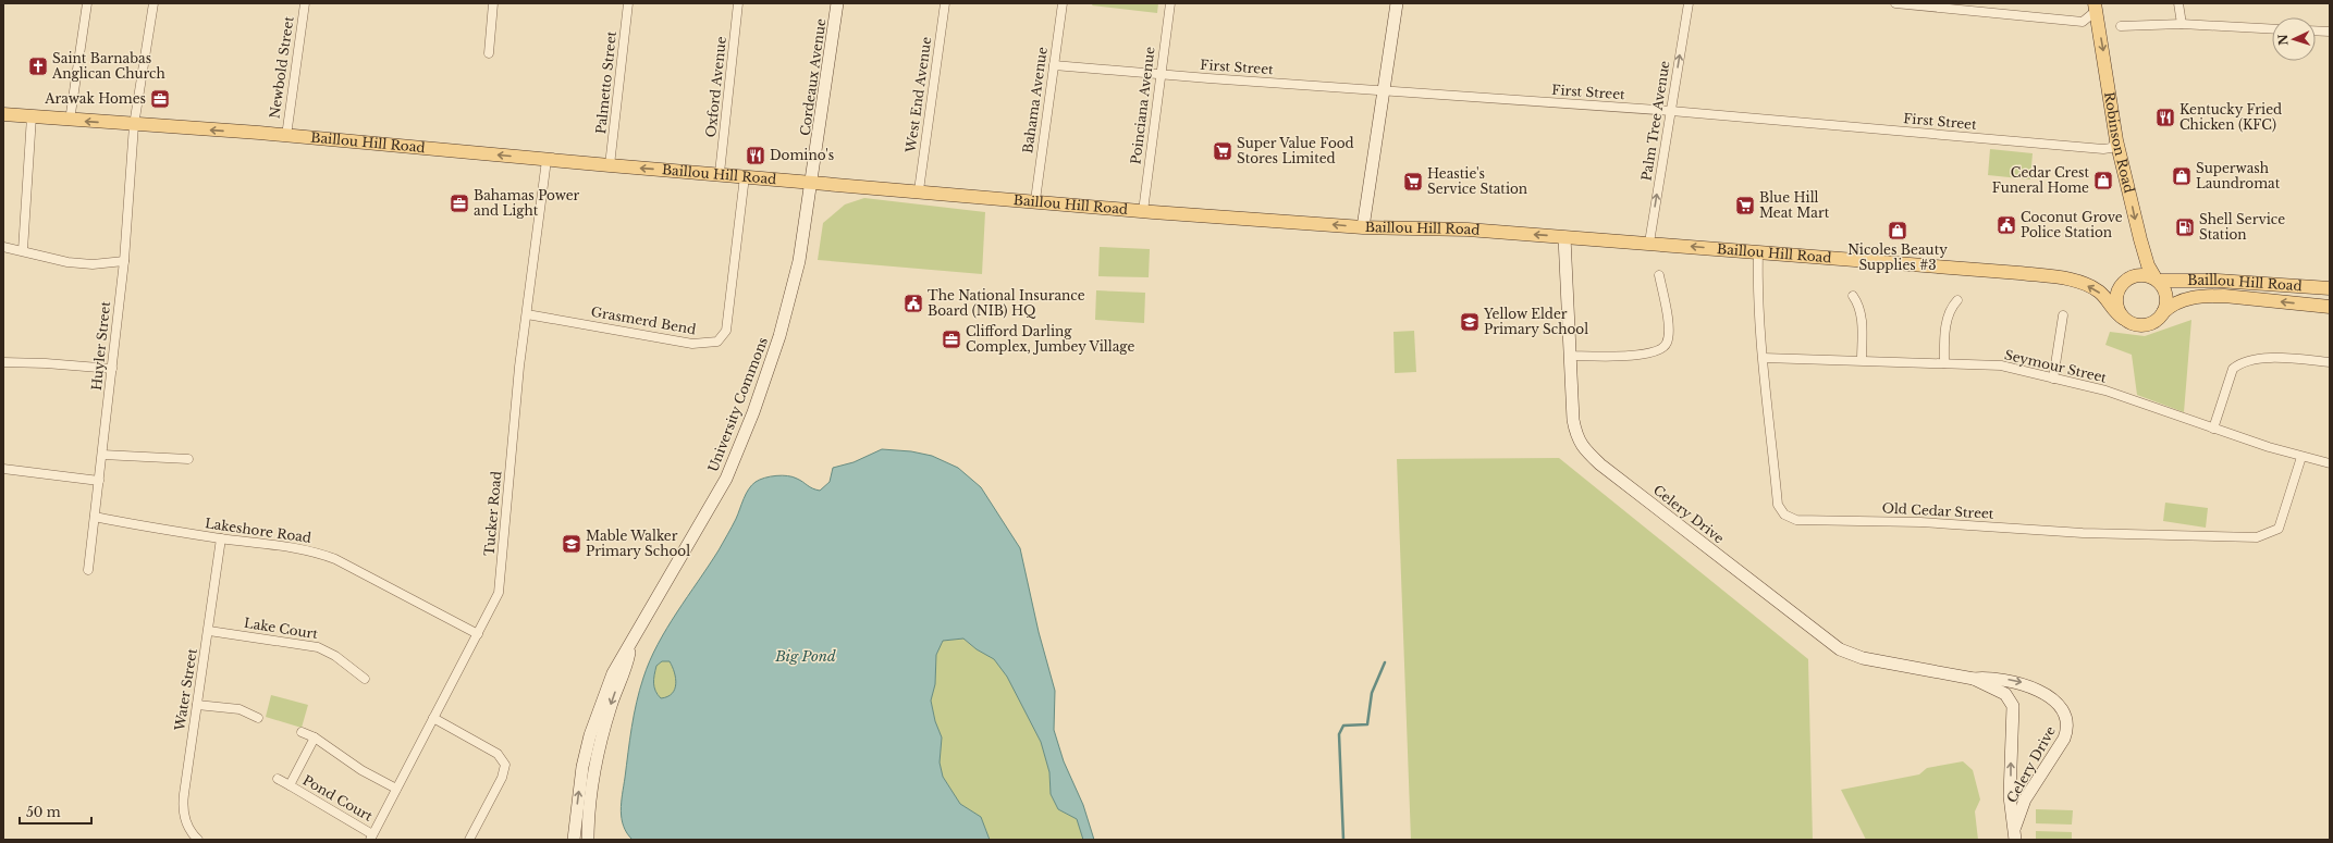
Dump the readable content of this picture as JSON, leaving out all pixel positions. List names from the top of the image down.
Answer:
{
  "streets": {
    "main road": ["Robinson Road", "Baillou Hill Road"],
    "street": [
      "Newbold Street",
      "First Street",
      "Cordeaux Avenue",
      "Palmetto Street",
      "Oxford Avenue",
      "West End Avenue",
      "Bahama Avenue",
      "Poinciana Avenue",
      "Palm Tree Avenue",
      "Grasmerd Bend",
      "Huyler Street",
      "Seymour Street",
      "University Commons",
      "Old Cedar Street",
      "Tucker Road",
      "Celery Drive",
      "Lakeshore Road",
      "Lake Court",
      "Water Street",
      "Pond Court"
    ]
  },
  "crossings": [
    ["Newbold Street", "Baillou Hill Road"],
    ["First Street", "Bahama Avenue"],
    ["First Street", "Poinciana Avenue"],
    ["First Street", "Palm Tree Avenue"],
    ["First Street", "Robinson Road"],
    ["Cordeaux Avenue", "Baillou Hill Road"],
    ["Cordeaux Avenue", "University Commons"],
    ["Palmetto Street", "Baillou Hill Road"],
    ["Oxford Avenue", "Baillou Hill Road"],
    ["West End Avenue", "Baillou Hill Road"],
    ["Bahama Avenue", "Baillou Hill Road"],
    ["Poinciana Avenue", "Baillou Hill Road"],
    ["Palm Tree Avenue", "Baillou Hill Road"],
    ["Robinson Road", "Baillou Hill Road"],
    ["Baillou Hill Road", "Grasmerd Bend"],
    ["Baillou Hill Road", "Huyler Street"],
    ["Baillou Hill Road", "University Commons"],
    ["Baillou Hill Road", "Old Cedar Street"],
    ["Baillou Hill Road", "Tucker Road"],
    ["Baillou Hill Road", "Celery Drive"],
    ["Grasmerd Bend", "Tucker Road"],
    ["Huyler Street", "Lakeshore Road"],
    ["Seymour Street", "Old Cedar Street"],
    ["Tucker Road", "Lakeshore Road"],
    ["Tucker Road", "Pond Court"],
    ["Lakeshore Road", "Water Street"],
    ["Lake Court", "Water Street"]
  ],
  "one_way": ["Palm Tree Avenue", "Robinson Road", "Baillou Hill Road"],
  "water": ["Big Pond"],
  "places": {
    "church": ["Saint Barnabas Anglican Church"],
    "office": ["Arawak Homes", "Bahamas Power and Light", "Clifford Darling Complex, Jumbey Village"],
    "restaurant": ["Kentucky Fried Chicken (KFC)", "Domino's"],
    "supermarket": ["Super Value Food Stores Limited", "Heastie's Service Station", "Blue Hill Meat Mart"],
    "shop": ["Superwash Laundromat", "Cedar Crest Funeral Home", "Nicoles Beauty Supplies #3"],
    "public building": ["Coconut Grove Police Station", "The National Insurance Board (NIB) HQ"],
    "fuel station": ["Shell Service Station"],
    "school or university": ["Yellow Elder Primary School", "Mable Walker Primary School"]
  },
  "scale_bar": "50 m",
  "north": "left"
}
